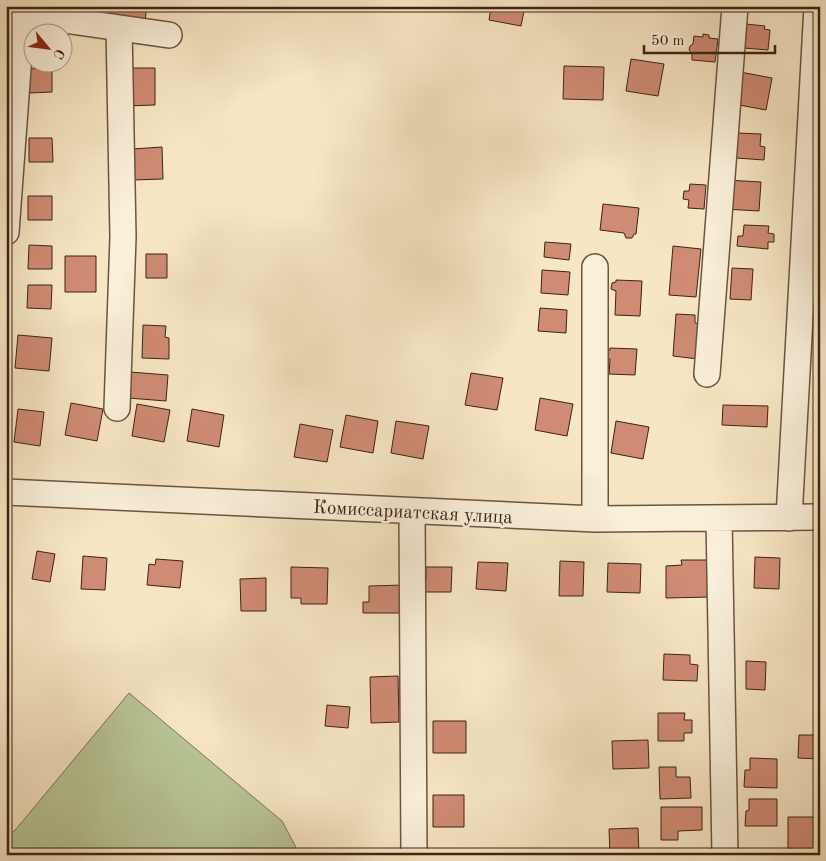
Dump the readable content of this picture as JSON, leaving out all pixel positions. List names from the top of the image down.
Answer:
{
  "streets": {
    "street": ["Комиссариатская улица"]
  },
  "scale_bar": "50 m",
  "north": "bottom right"
}
